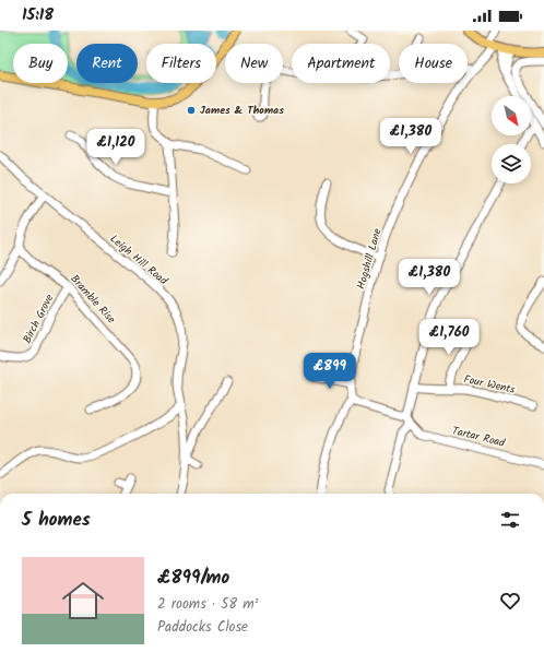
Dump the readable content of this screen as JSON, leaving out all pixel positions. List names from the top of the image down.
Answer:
{
  "streets": {
    "street": [
      "Hogshill Lane",
      "Leigh Hill Road",
      "Bramble Rise",
      "Birch Grove",
      "Four Wents",
      "Tartar Road"
    ]
  },
  "crossings": [
    ["Bramble Rise", "Birch Grove"]
  ],
  "places": ["James & Thomas"],
  "north": "bottom right",
  "page": {
    "status": "15:18",
    "chip": [
      "Buy",
      "Rent",
      "Filters",
      "New",
      "Apartment",
      "House"
    ],
    "price": [
      "£1,380",
      "£1,120",
      "£1,380",
      "£1,760",
      "£899"
    ],
    "heading": "5 homes",
    "list": [
      {
        "name": "£899/mo",
        "note": "2 rooms · 58 m² · Paddocks Close"
      }
    ]
  }
}
